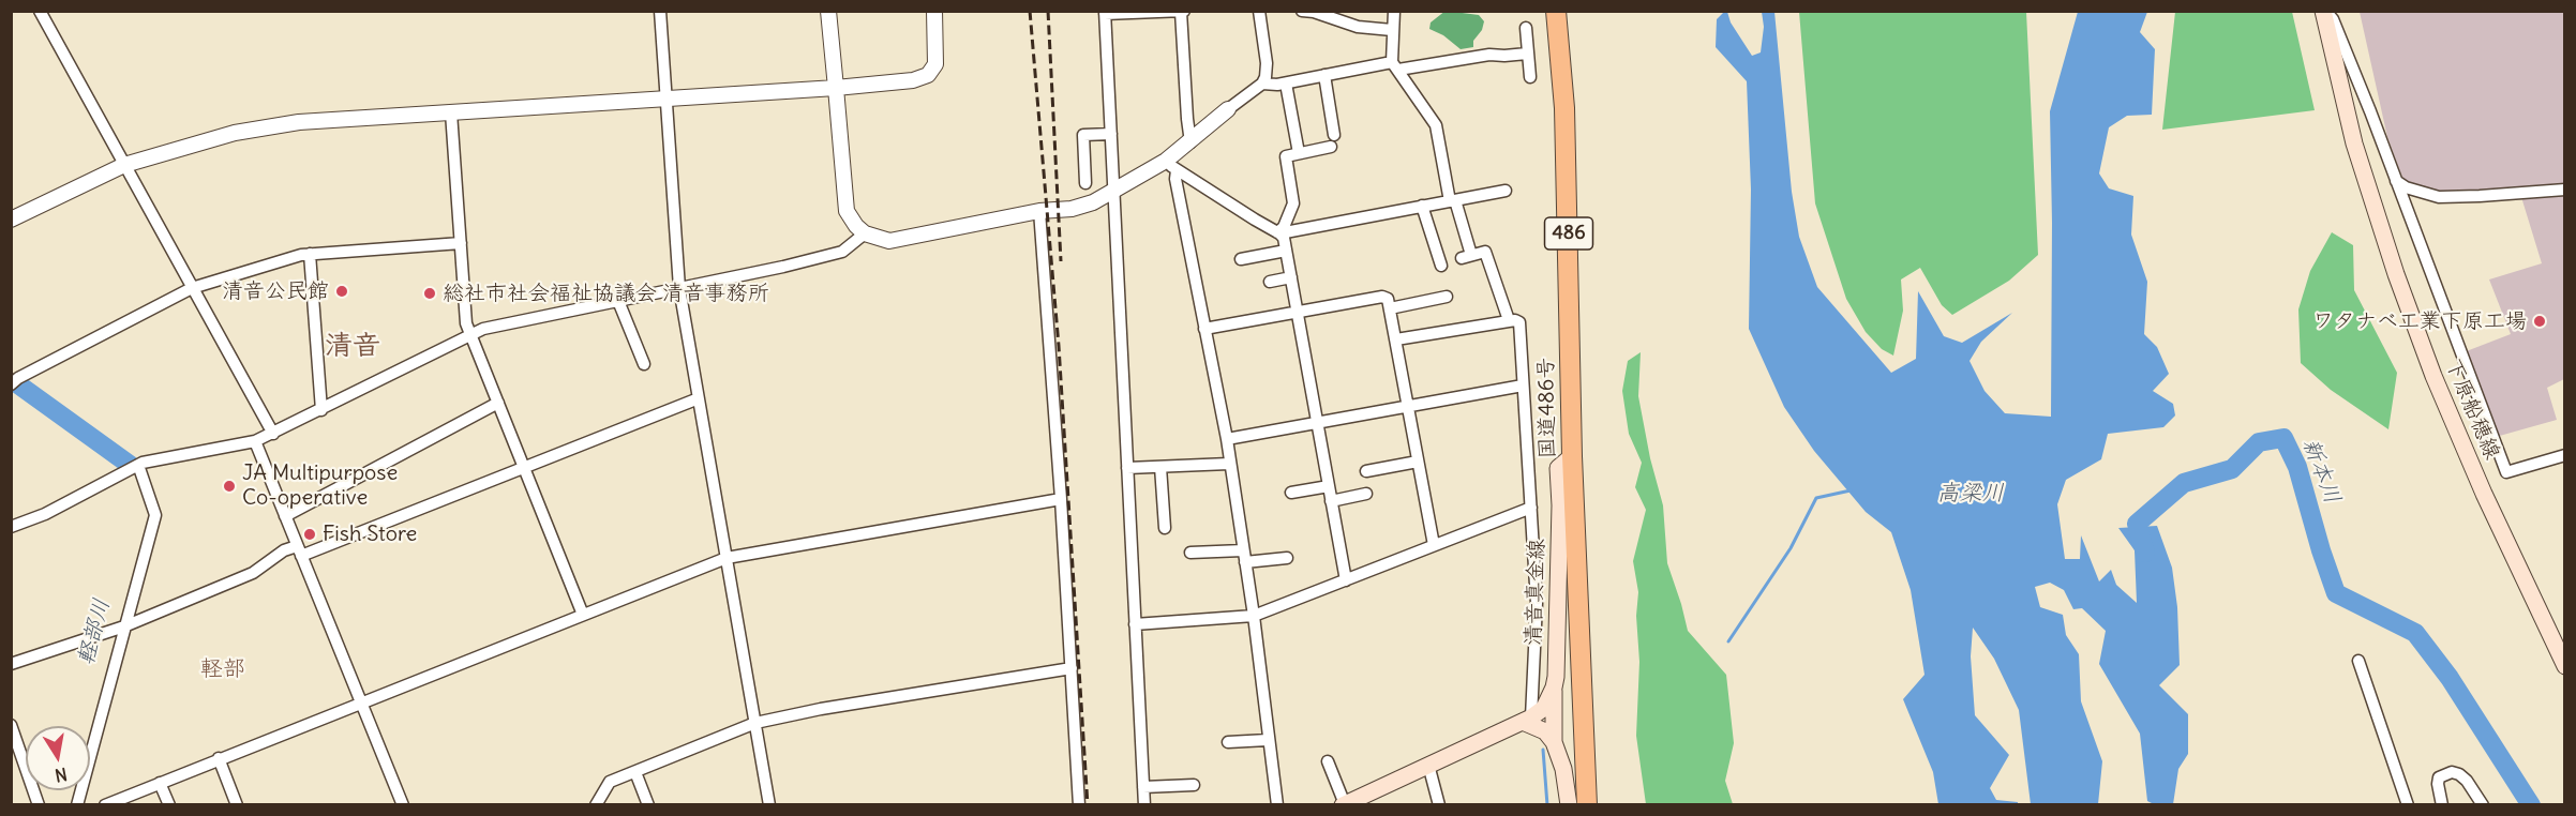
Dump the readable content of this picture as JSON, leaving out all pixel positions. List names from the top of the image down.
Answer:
{
  "streets": {
    "highway": ["486", "国道486号"],
    "main road": ["下原船穂線", "清音真金線"]
  },
  "crossings": [
    ["国道486号", "清音真金線"]
  ],
  "districts": ["清音", "軽部"],
  "water": ["新本川", "高梁川", "軽部川"],
  "places": [
    "清音公民館",
    "総社市社会福祉協議会 清音事務所",
    "ワタナベ工業下原工場",
    "JA Multipurpose Co-operative",
    "Fish Store"
  ],
  "north": "bottom"
}
